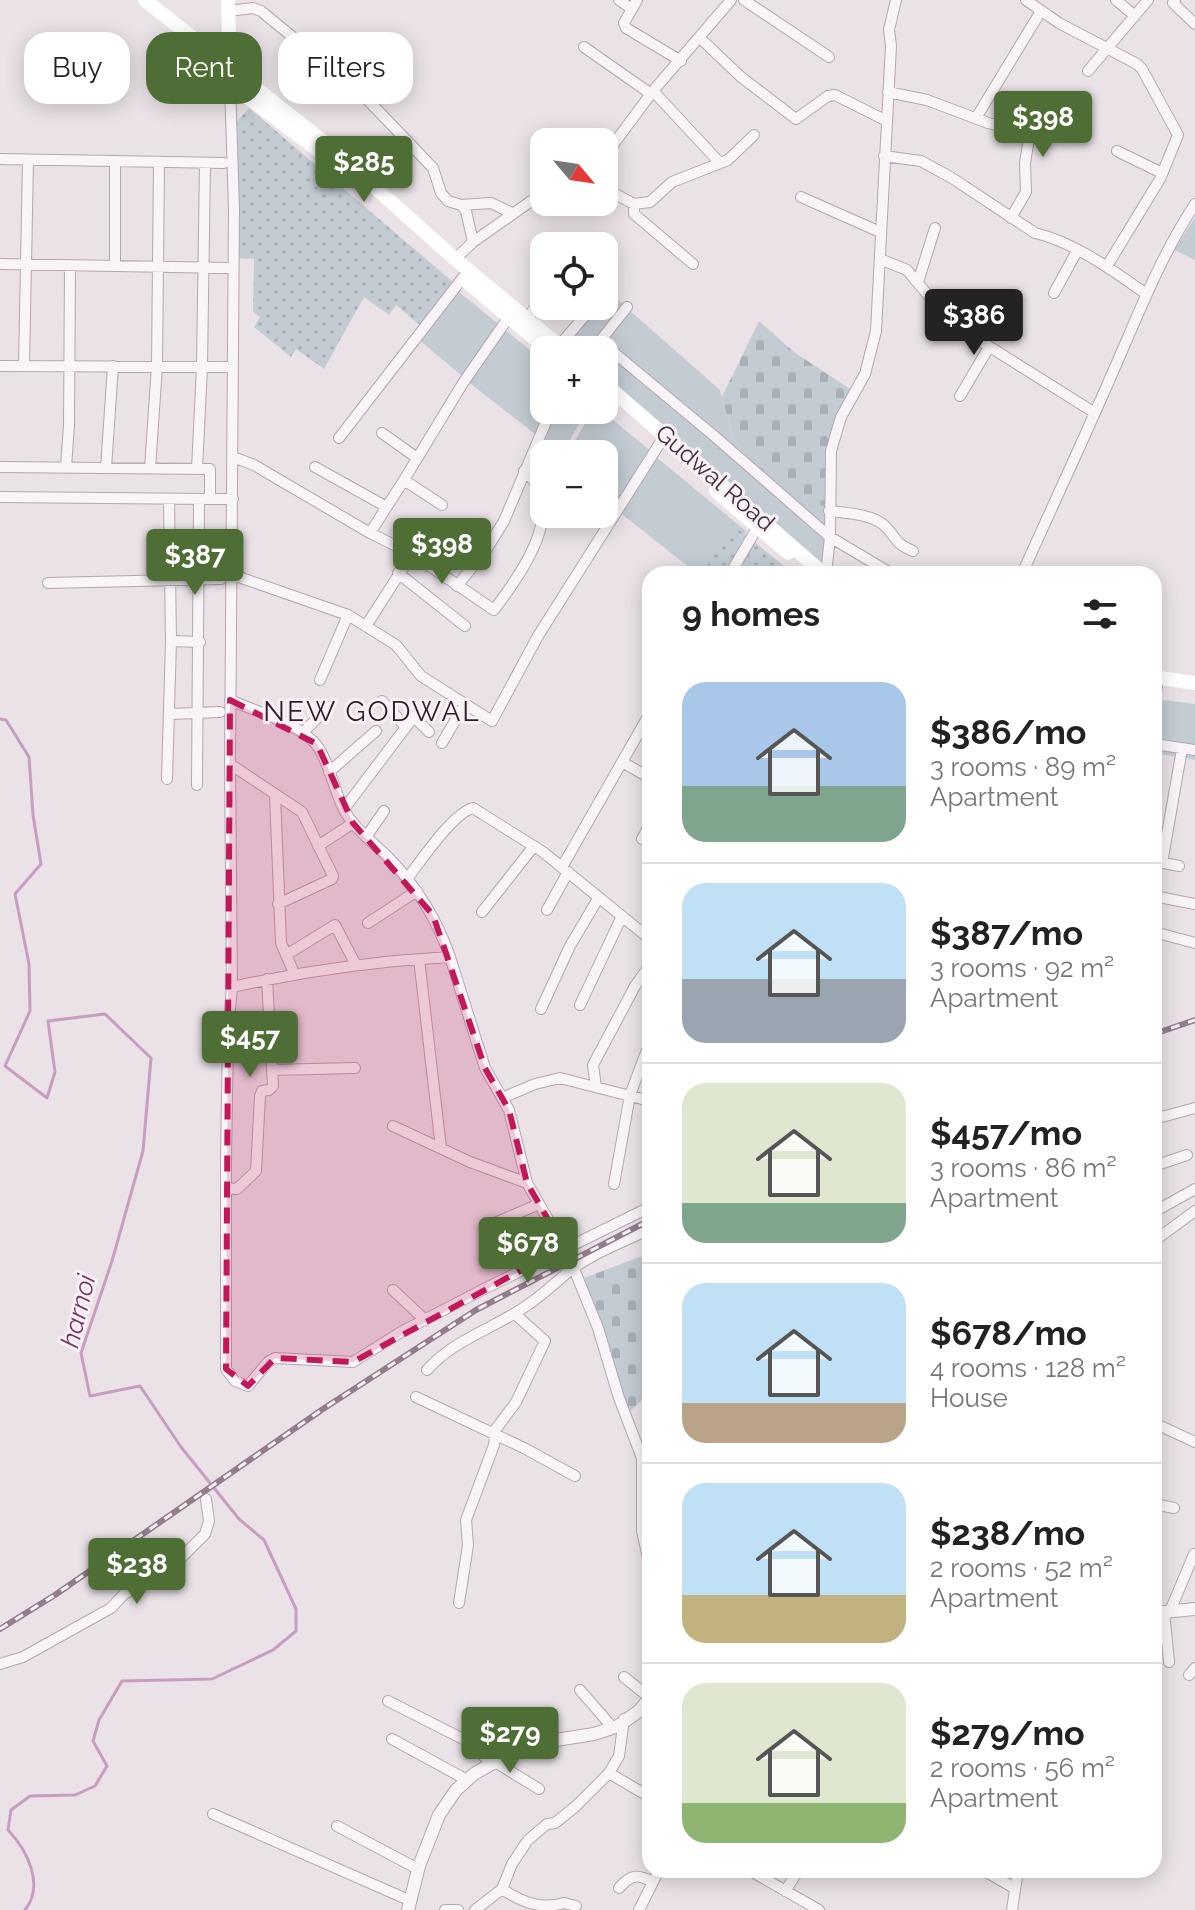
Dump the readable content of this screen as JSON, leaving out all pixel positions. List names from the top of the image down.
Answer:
{
  "streets": {
    "main road": ["Gudwal Road"]
  },
  "districts": ["NEW GODWAL"],
  "water": ["harnoi"],
  "north": "bottom right",
  "page": {
    "chip": ["Buy", "Rent", "Filters"],
    "price": [
      "$398",
      "$285",
      "$386",
      "$398",
      "$387",
      "$457",
      "$678",
      "$238",
      "$279"
    ],
    "map_buttons": ["+", "−"],
    "heading": "9 homes",
    "list": [
      {
        "name": "$386/mo",
        "note": "3 rooms · 89 m² · Apartment"
      },
      {
        "name": "$387/mo",
        "note": "3 rooms · 92 m² · Apartment"
      },
      {
        "name": "$457/mo",
        "note": "3 rooms · 86 m² · Apartment"
      },
      {
        "name": "$678/mo",
        "note": "4 rooms · 128 m² · House"
      },
      {
        "name": "$238/mo",
        "note": "2 rooms · 52 m² · Apartment"
      },
      {
        "name": "$279/mo",
        "note": "2 rooms · 56 m² · Apartment"
      }
    ]
  }
}
